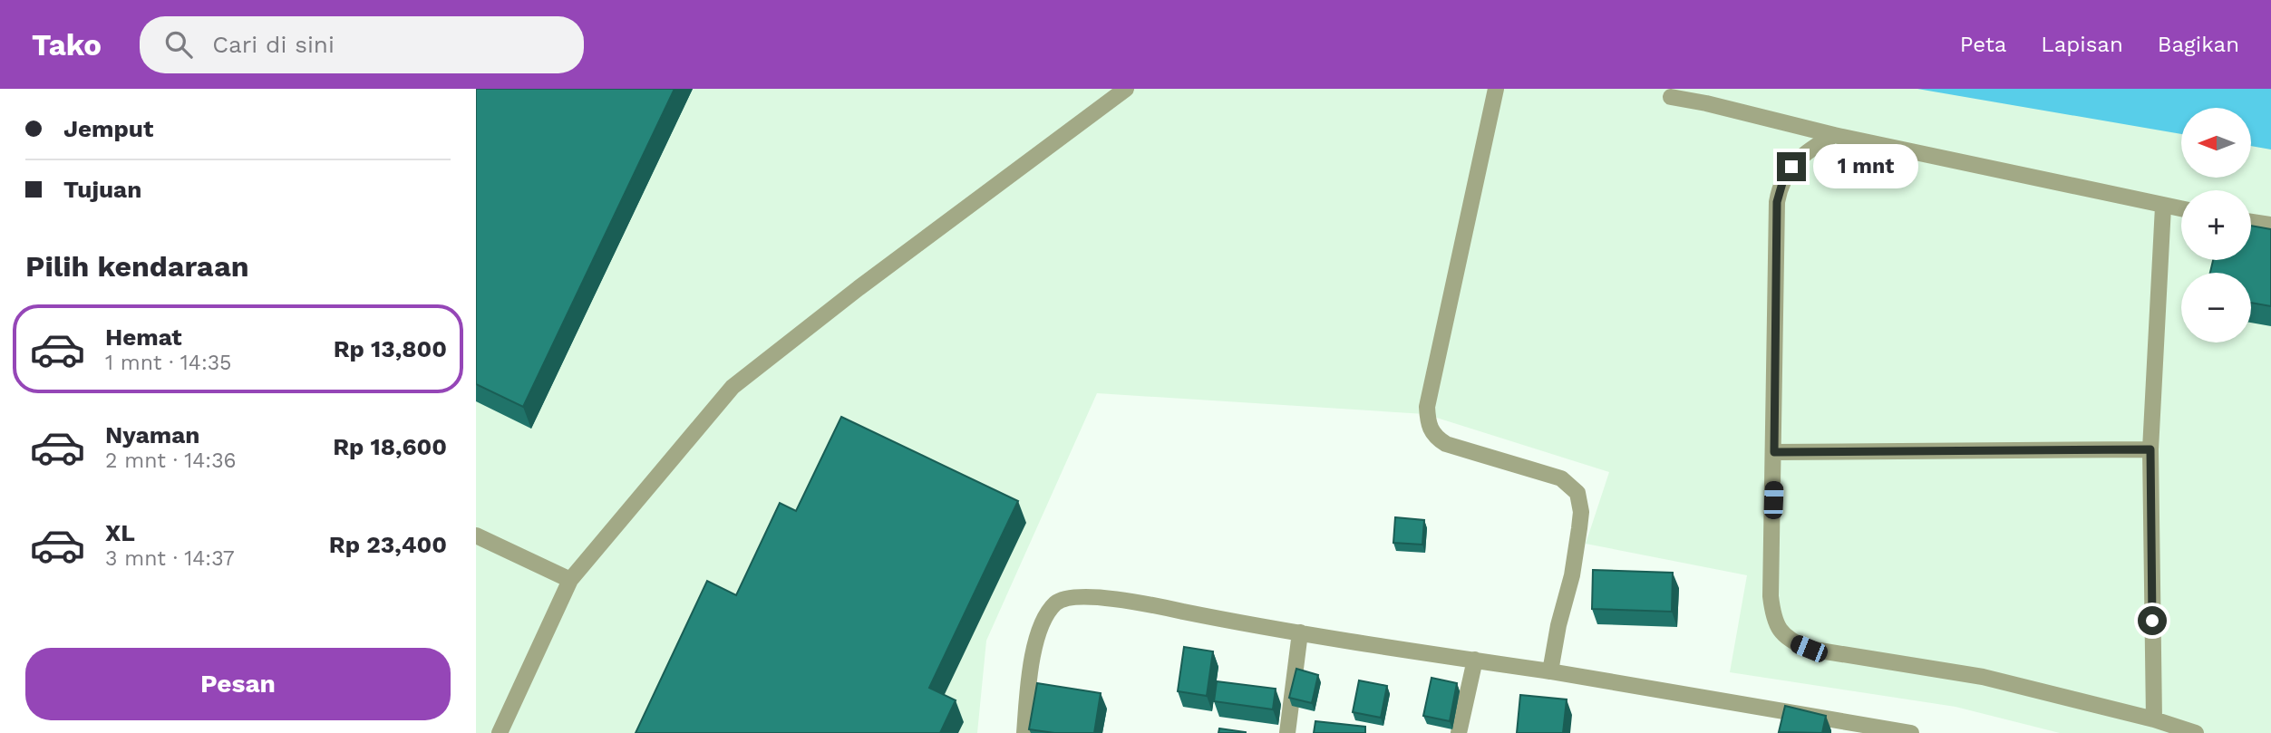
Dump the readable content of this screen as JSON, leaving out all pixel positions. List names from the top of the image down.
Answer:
{
  "north": "left",
  "page": {
    "header": "Tako",
    "search": "Cari di sini",
    "nav": ["Peta", "Lapisan", "Bagikan"],
    "banner": ["Jemput", "Tujuan"],
    "map_buttons": ["+", "−"],
    "bubble": "1 mnt",
    "heading": "Pilih kendaraan",
    "list": [
      {
        "name": "Hemat",
        "note": "1 mnt · 14:35",
        "value": "Rp 13,800"
      },
      {
        "name": "Nyaman",
        "note": "2 mnt · 14:36",
        "value": "Rp 18,600"
      },
      {
        "name": "XL",
        "note": "3 mnt · 14:37",
        "value": "Rp 23,400"
      }
    ],
    "buttons": "Pesan"
  }
}
